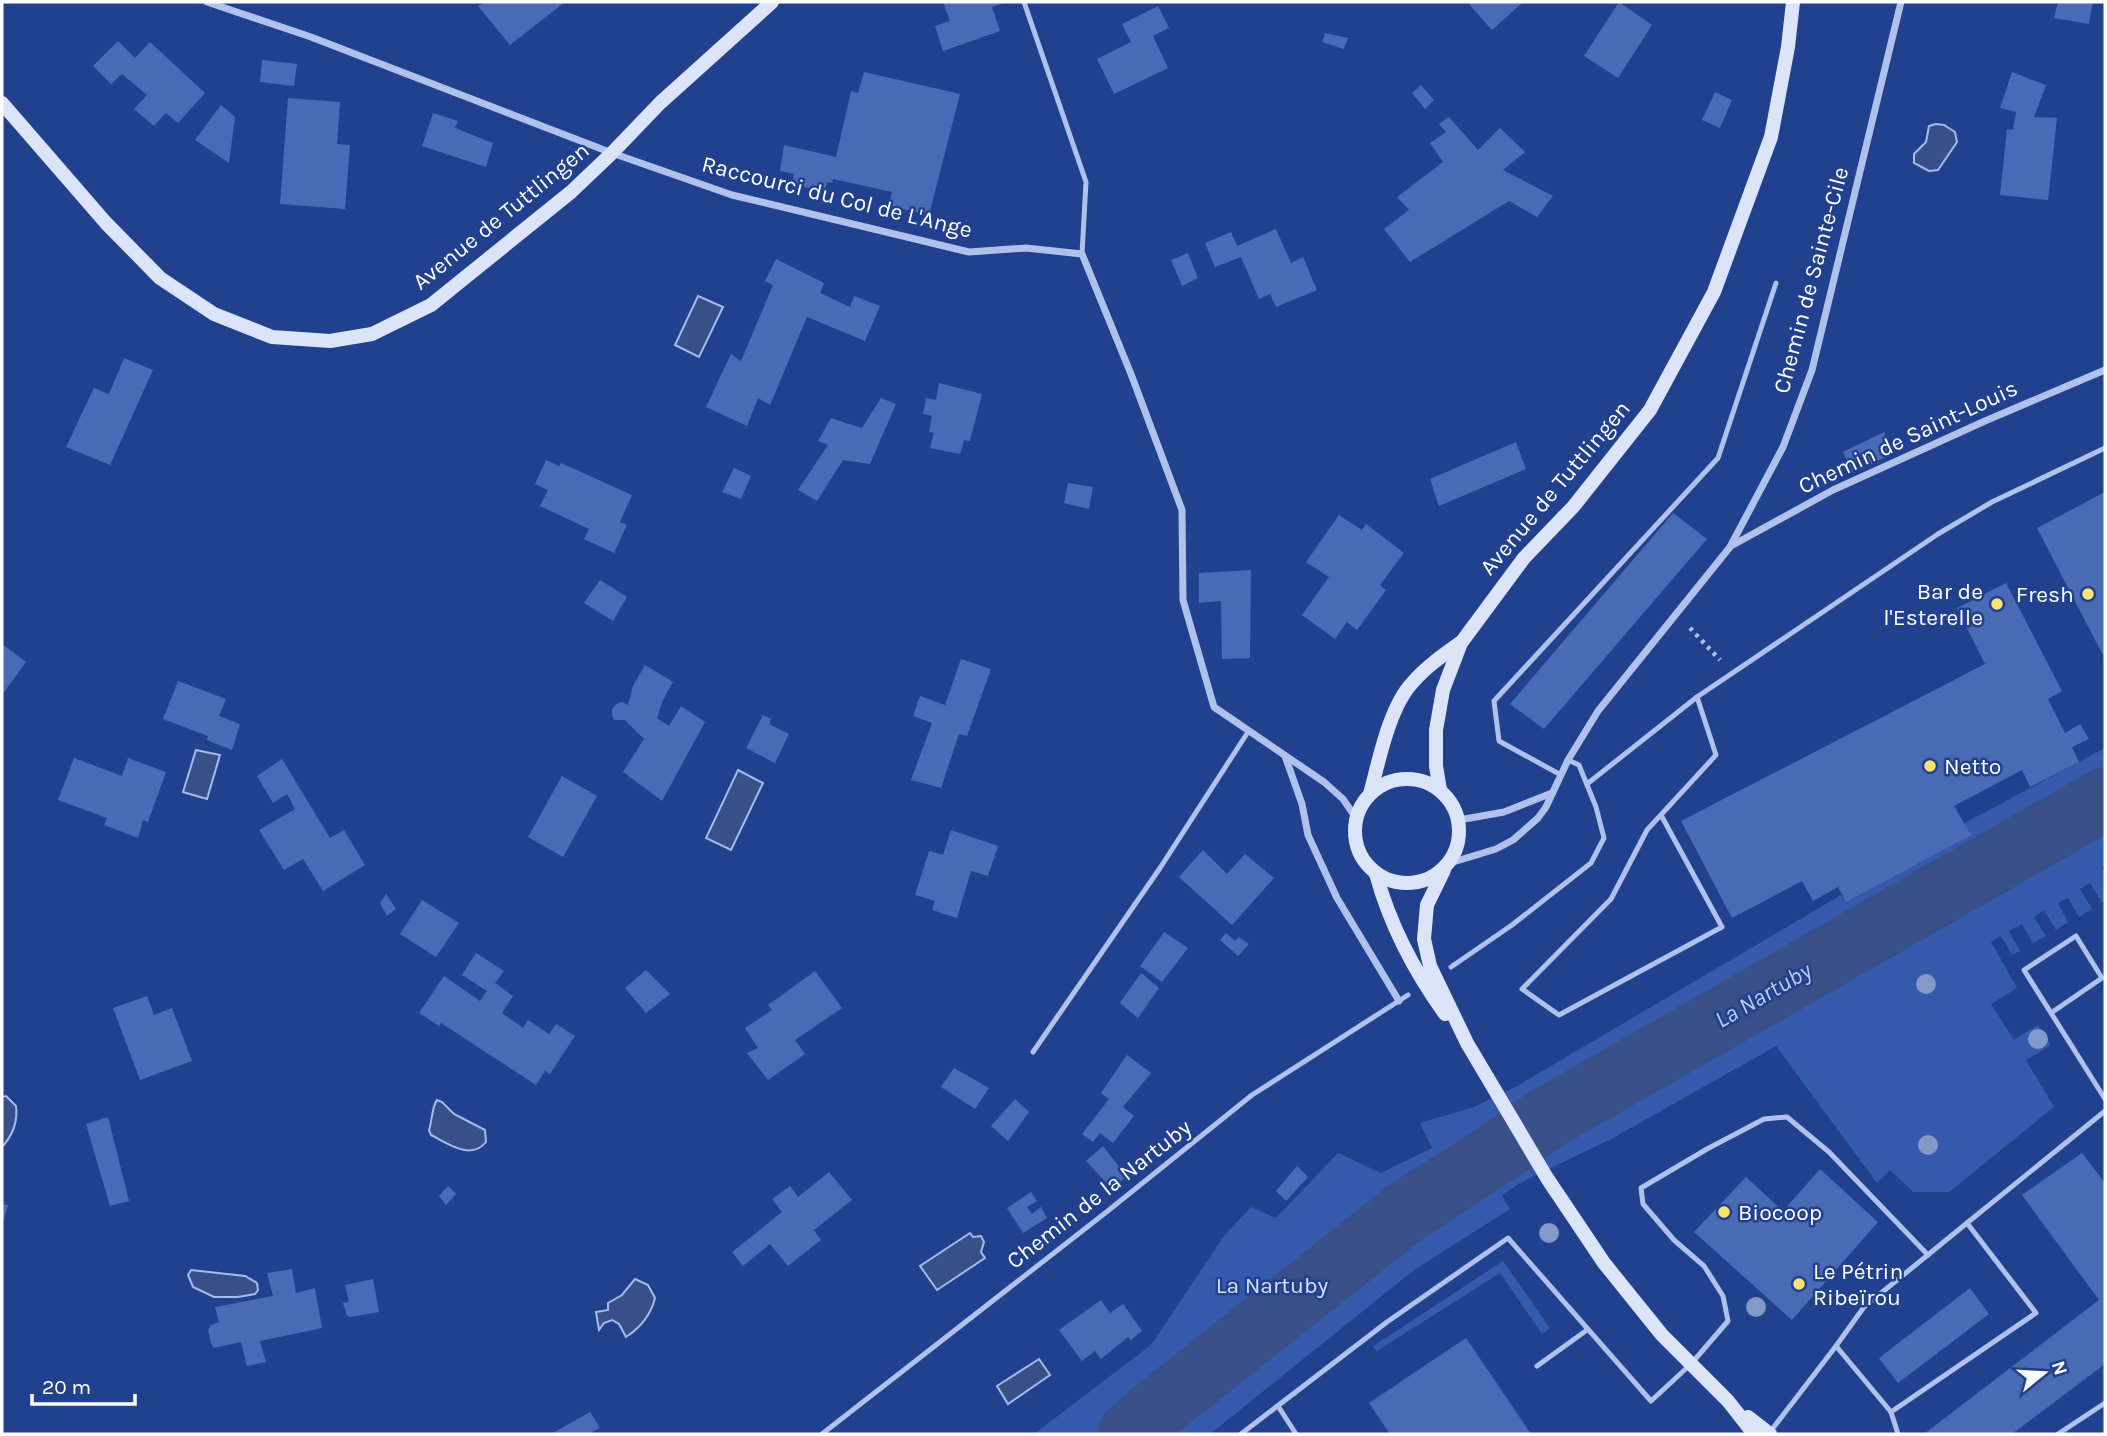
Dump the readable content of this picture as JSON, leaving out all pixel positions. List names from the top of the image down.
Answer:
{
  "streets": {
    "main road": ["Avenue de Tuttlingen"],
    "street": ["Raccourci du Col de L'Ange", "Chemin de Sainte-Cile", "Chemin de Saint-Louis"],
    "lane": ["Chemin de la Nartuby"]
  },
  "crossings": [
    ["Raccourci du Col de L'Ange", "Avenue de Tuttlingen"],
    ["Avenue de Tuttlingen", "Chemin de Sainte-Cile"],
    ["Chemin de Sainte-Cile", "Chemin de Saint-Louis"]
  ],
  "water": ["La Nartuby"],
  "parks": ["La Nartuby"],
  "places": [
    "Fresh",
    "Bar de l'Esterelle",
    "Netto",
    "Biocoop",
    "Le Pétrin Ribeïrou"
  ],
  "scale_bar": "20 m",
  "north": "right"
}
